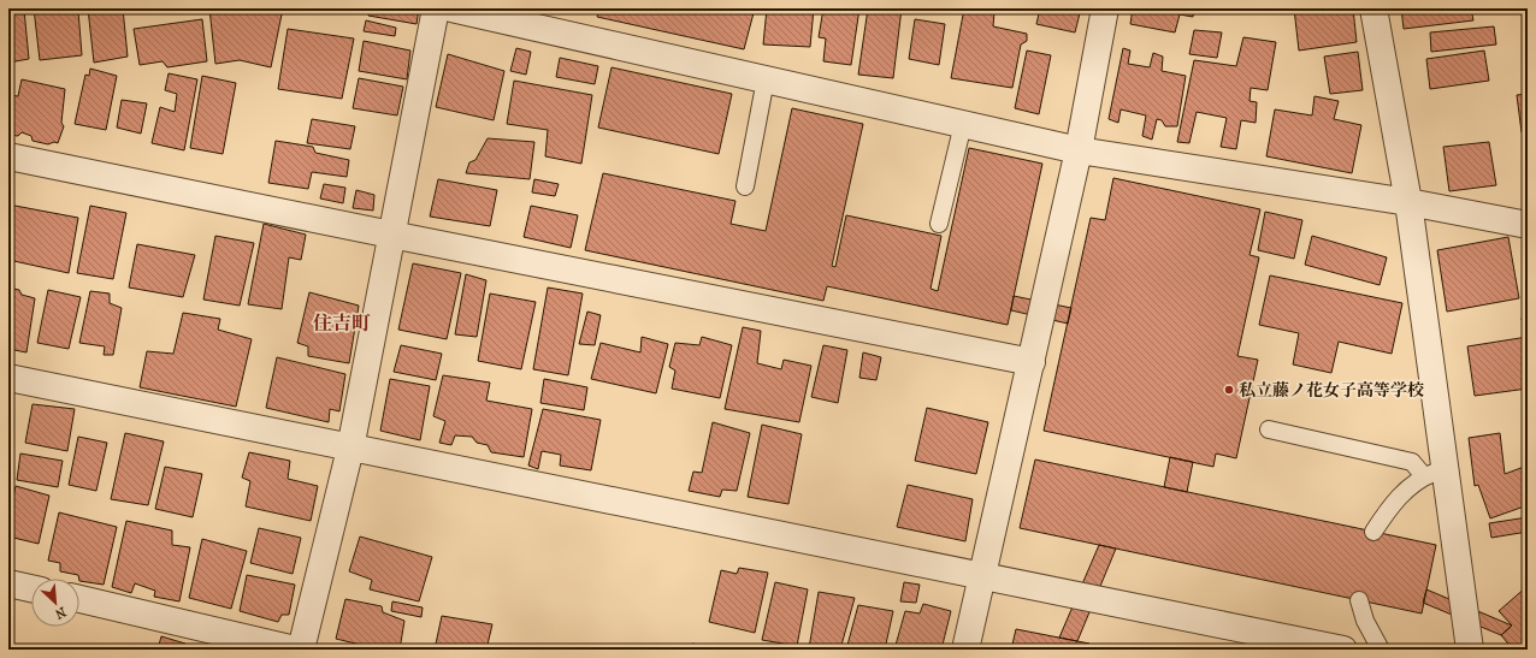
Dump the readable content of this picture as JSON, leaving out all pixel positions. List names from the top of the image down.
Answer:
{
  "districts": ["住吉町"],
  "places": ["私立藤ノ花女子高等学校"],
  "north": "bottom right"
}
